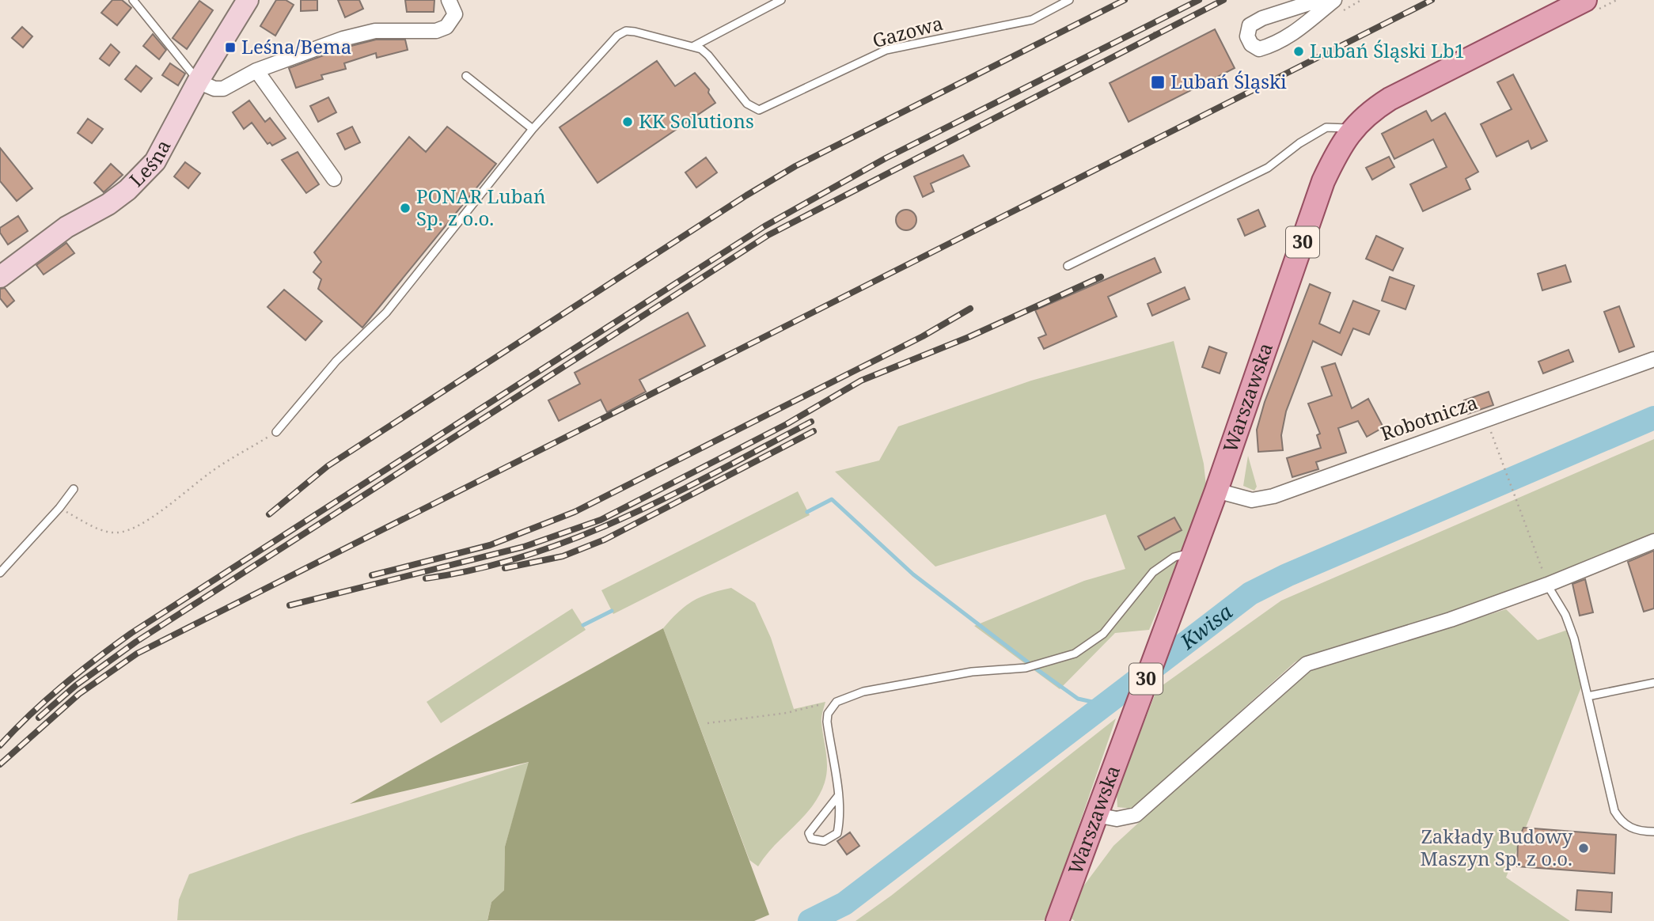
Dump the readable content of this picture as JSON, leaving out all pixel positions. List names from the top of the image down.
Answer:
{
  "streets": {
    "main road": ["Leśna", "30", "Warszawska"],
    "street": ["Robotnicza"],
    "lane": ["Gazowa"]
  },
  "crossings": [
    ["Warszawska", "Robotnicza"]
  ],
  "water": ["Kwisa"],
  "places": {
    "transit": ["Leśna/Bema", "Lubań Śląski"],
    "other": [
      "Lubań Śląski Lb1",
      "KK Solutions",
      "PONAR Lubań Sp. z o.o.",
      "Zakłady Budowy Maszyn Sp. z o.o."
    ]
  }
}
